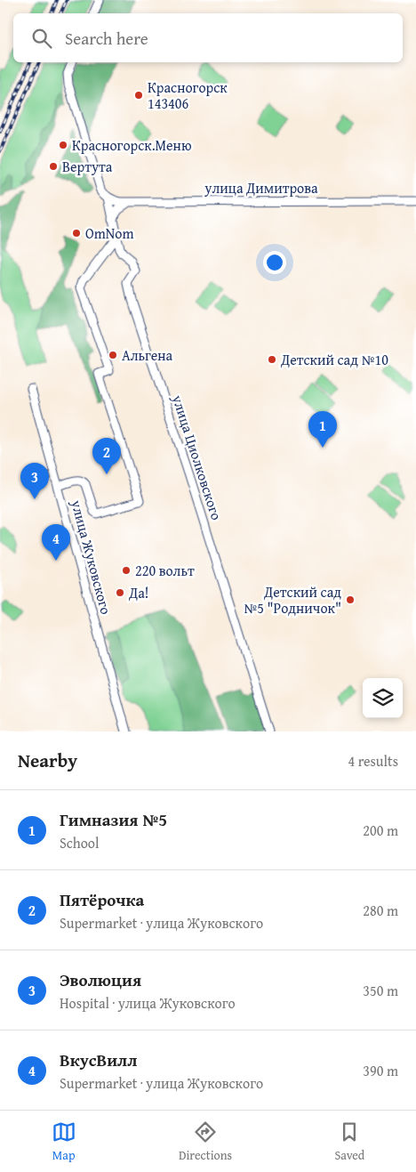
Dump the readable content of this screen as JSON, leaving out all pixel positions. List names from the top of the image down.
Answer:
{
  "streets": {
    "street": ["улица Димитрова", "улица Циолковского", "улица Жуковского"]
  },
  "crossings": [
    ["улица Димитрова", "улица Циолковского"]
  ],
  "places": [
    "Красногорск 143406",
    "Красногорск.Меню",
    "Вертута",
    "OmNom",
    "Альгена",
    "Детский сад №10",
    "220 вольт",
    "Да!",
    "Детский сад №5 \"Родничок\""
  ],
  "page": {
    "search": "Search here",
    "pins": [
      "1",
      "2",
      "3",
      "4"
    ],
    "heading": ["Nearby", "4 results"],
    "list": [
      {
        "mark": "1",
        "name": "Гимназия №5",
        "note": "School",
        "value": "200 m"
      },
      {
        "mark": "2",
        "name": "Пятёрочка",
        "note": "Supermarket · улица Жуковского",
        "value": "280 m"
      },
      {
        "mark": "3",
        "name": "Эволюция",
        "note": "Hospital · улица Жуковского",
        "value": "350 m"
      },
      {
        "mark": "4",
        "name": "ВкусВилл",
        "note": "Supermarket · улица Жуковского",
        "value": "390 m"
      }
    ],
    "nav": ["Map", "Directions", "Saved"]
  }
}
